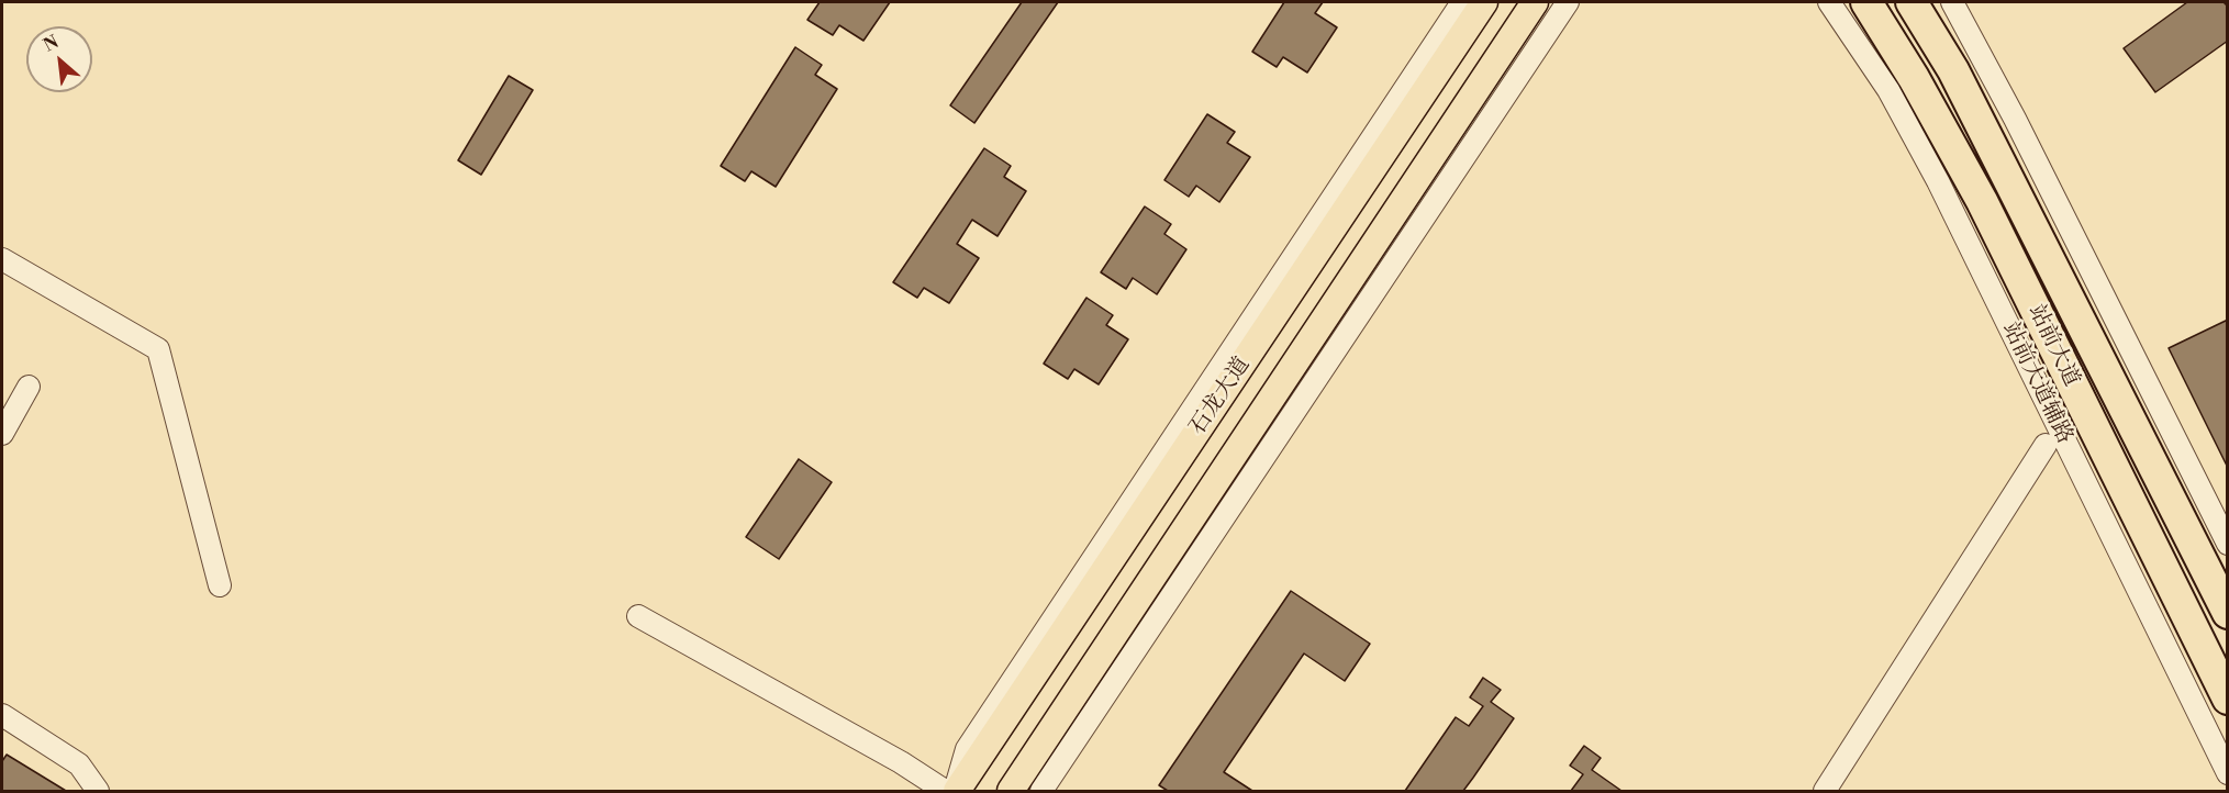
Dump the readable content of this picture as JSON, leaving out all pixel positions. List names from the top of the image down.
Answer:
{
  "streets": {
    "highway": ["站前大道"],
    "main road": ["石龙大道"],
    "street": ["站前大道辅路"]
  },
  "north": "top left"
}
